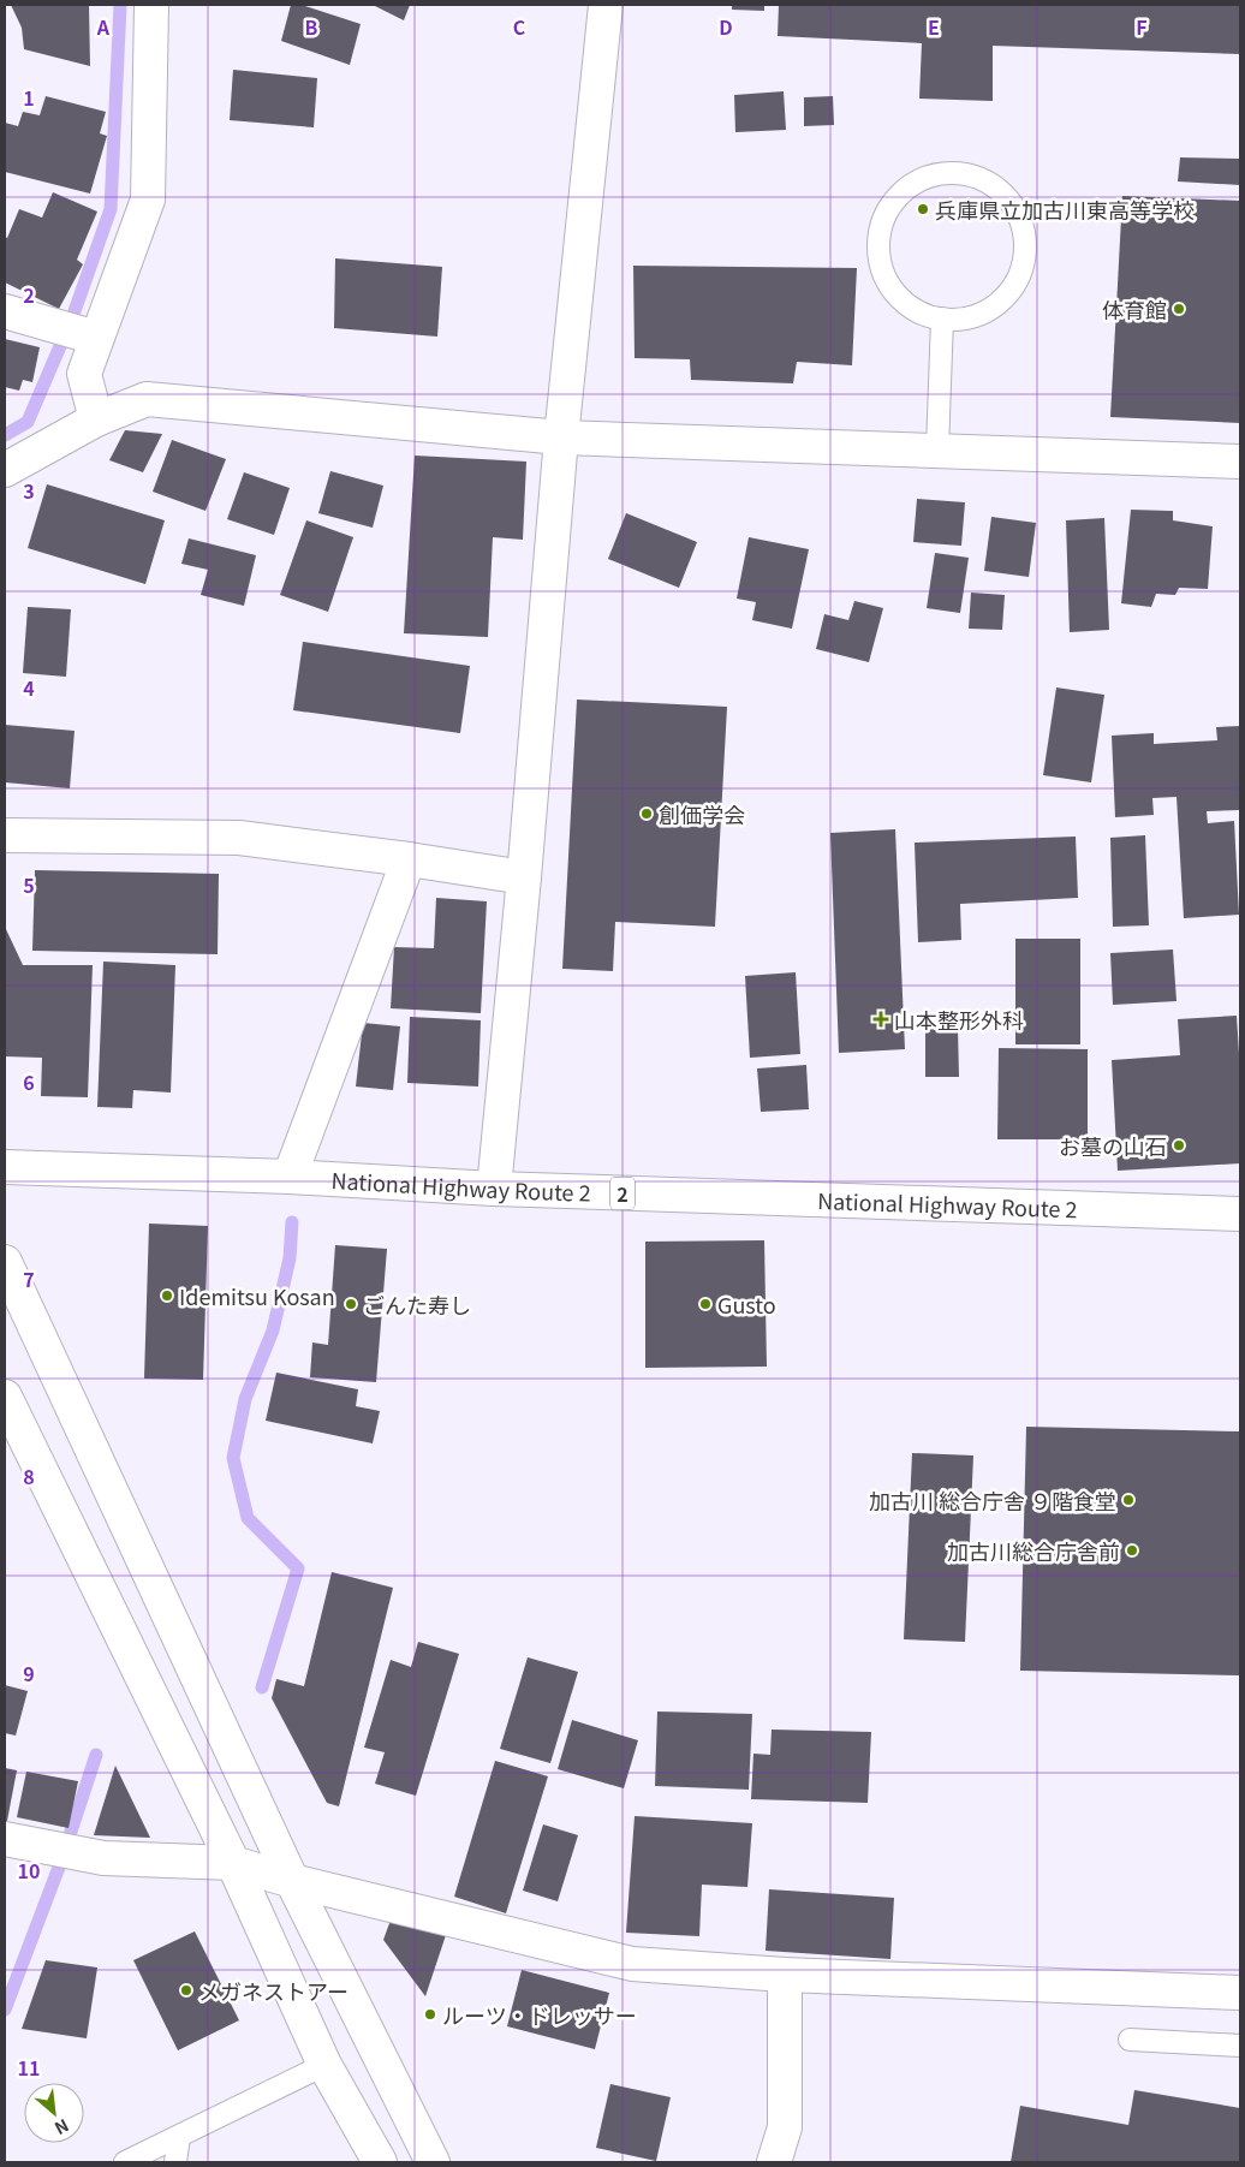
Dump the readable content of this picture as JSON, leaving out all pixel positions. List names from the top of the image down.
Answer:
{
  "streets": {
    "main road": ["National Highway Route 2", "2"]
  },
  "places": {
    "other": [
      "兵庫県立加古川東高等学校",
      "体育館",
      "創価学会",
      "お墓の山石",
      "Idemitsu Kosan",
      "ごんた寿し",
      "Gusto",
      "加古川 総合庁舎 ９階食堂",
      "加古川総合庁舎前",
      "メガネストアー",
      "ルーツ・ドレッサー"
    ],
    "health": ["山本整形外科"]
  },
  "north": "bottom right",
  "grid": {
    "columns": [
      "A",
      "B",
      "C",
      "D",
      "E",
      "F"
    ],
    "rows": [
      "1",
      "2",
      "3",
      "4",
      "5",
      "6",
      "7",
      "8",
      "9",
      "10",
      "11"
    ]
  }
}
